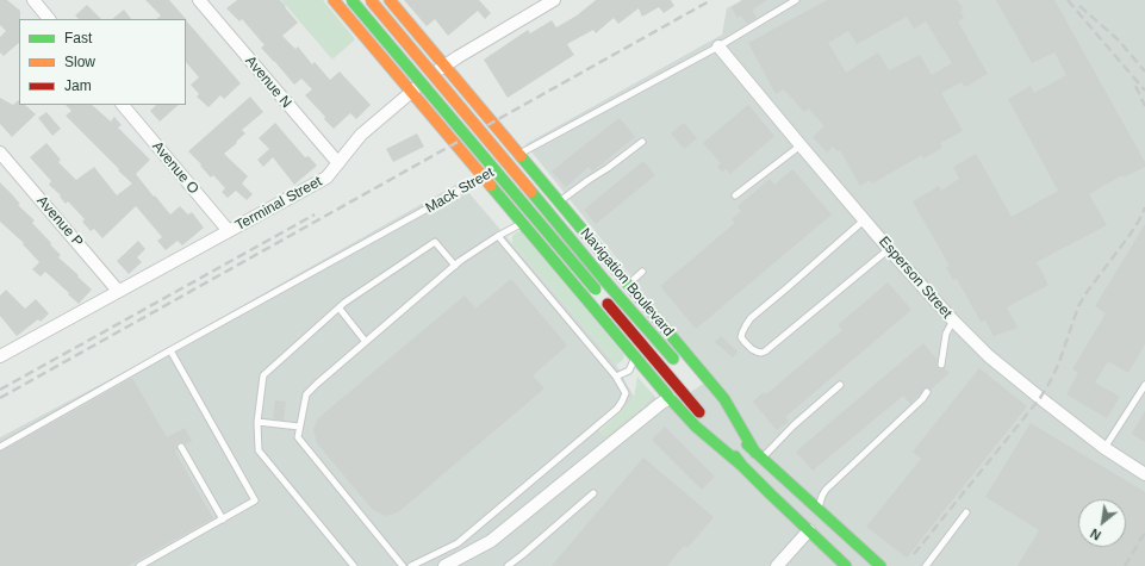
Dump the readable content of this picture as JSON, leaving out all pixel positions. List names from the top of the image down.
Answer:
{
  "streets": {
    "main road": ["Navigation Boulevard"],
    "street": [
      "Avenue N",
      "Avenue O",
      "Terminal Street",
      "Avenue P",
      "Esperson Street"
    ],
    "lane": ["Mack Street"]
  },
  "crossings": [
    ["Avenue N", "Terminal Street"],
    ["Avenue O", "Terminal Street"],
    ["Mack Street", "Esperson Street"],
    ["Terminal Street", "Avenue P"]
  ],
  "legend": ["Fast", "Slow", "Jam"],
  "north": "bottom left"
}
